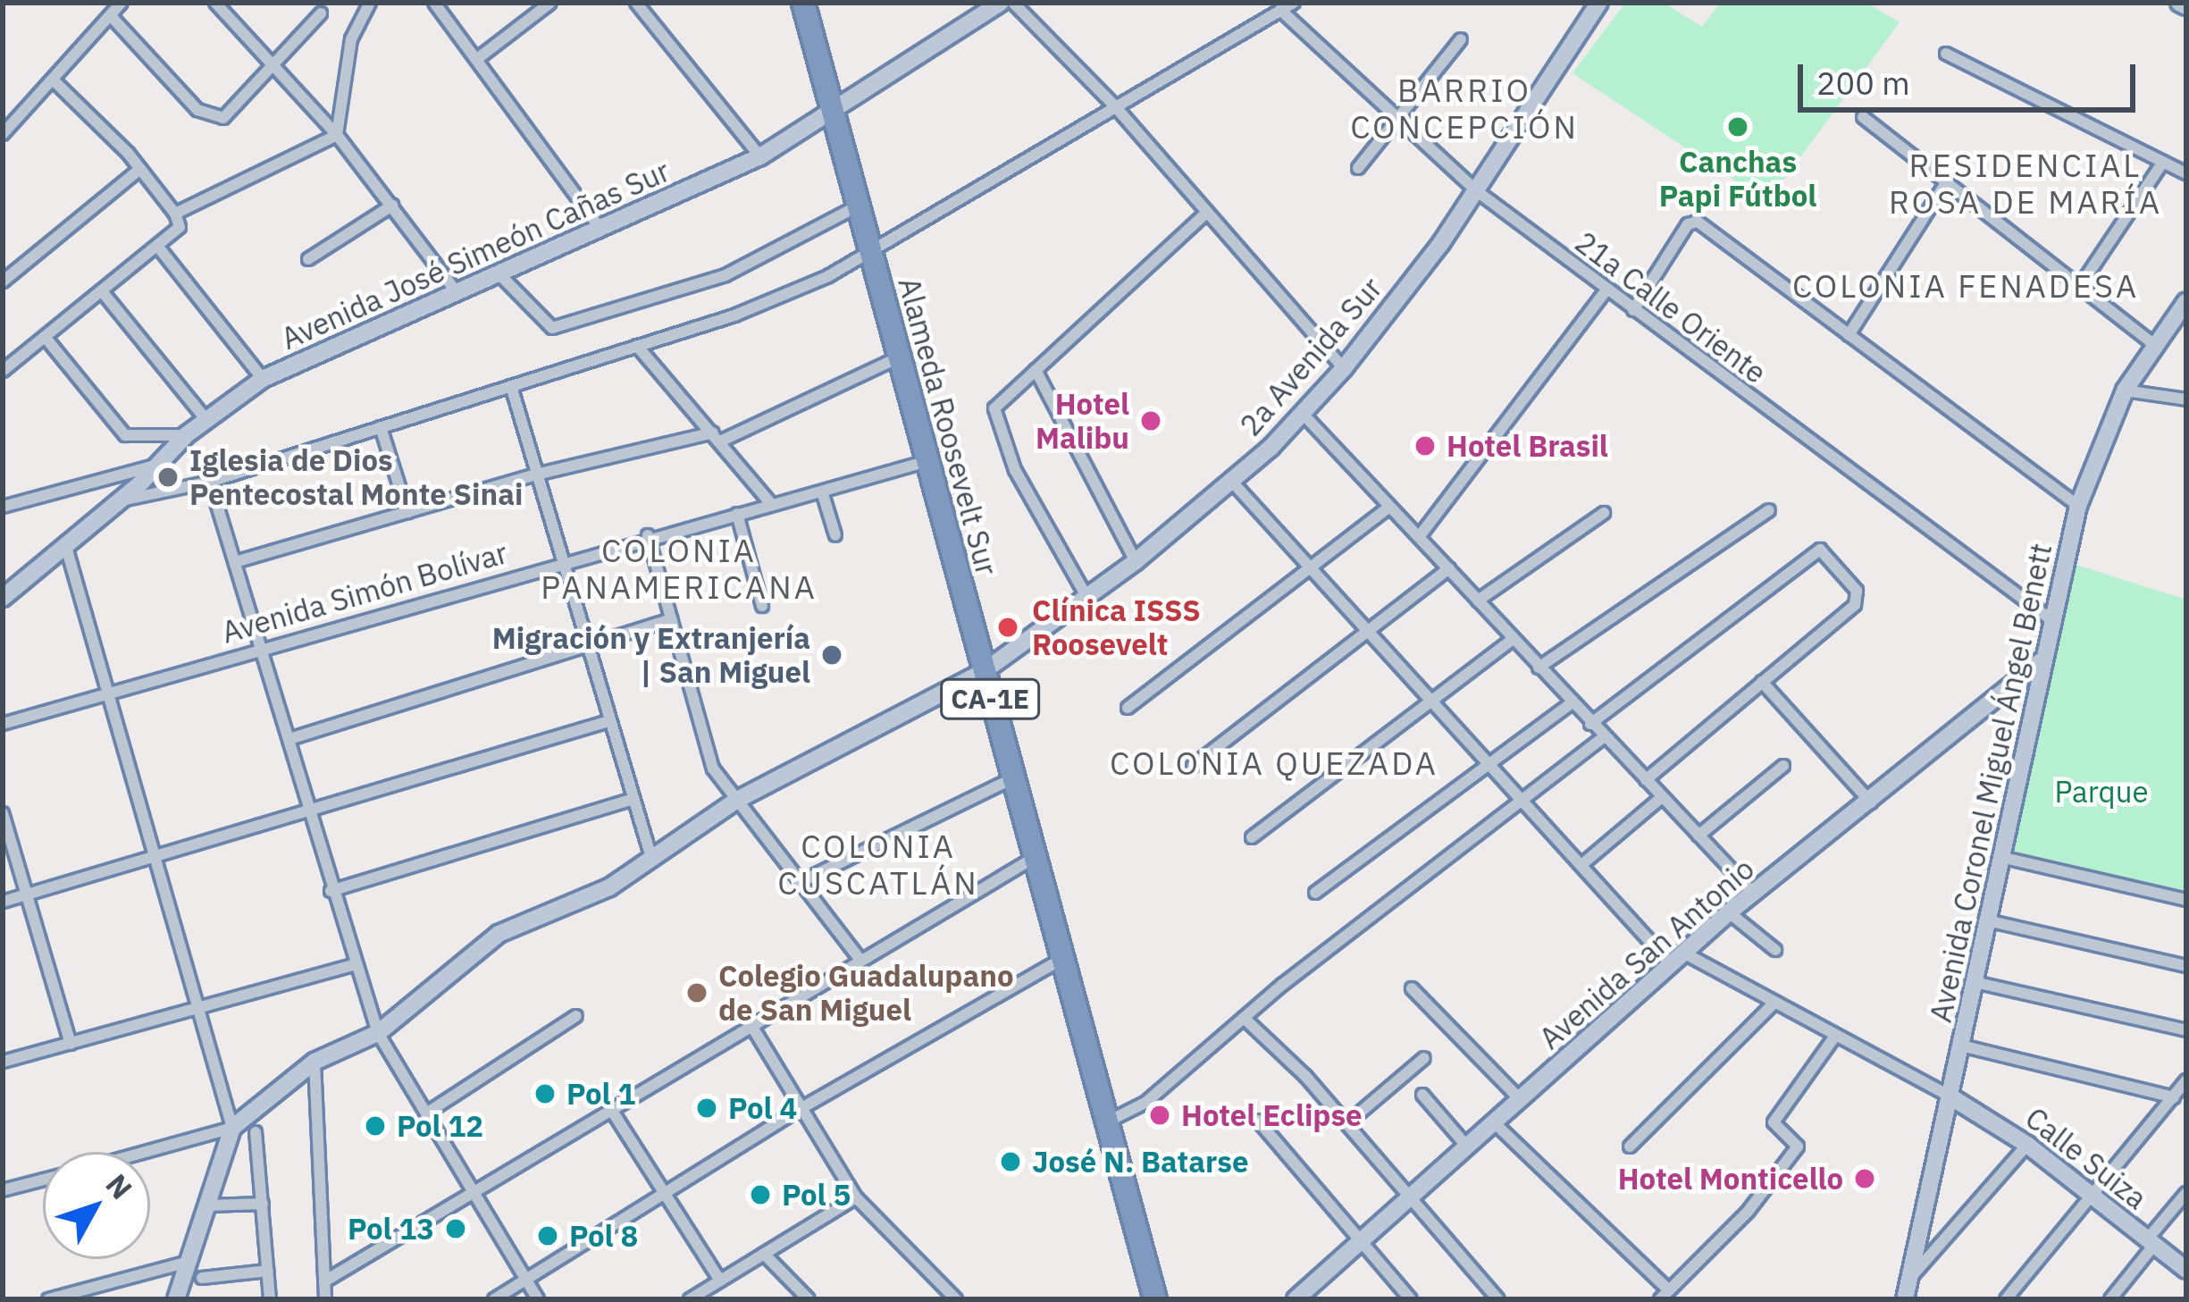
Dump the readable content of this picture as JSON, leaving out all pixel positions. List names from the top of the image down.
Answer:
{
  "streets": {
    "highway": ["Alameda Roosevelt Sur", "CA-1E"],
    "street": [
      "Avenida José Simeón Cañas Sur",
      "21a Calle Oriente",
      "2a Avenida Sur",
      "Avenida Simón Bolívar",
      "Avenida Coronel Miguel Ángel Benett",
      "Avenida San Antonio",
      "Calle Suiza"
    ]
  },
  "crossings": [
    ["Avenida José Simeón Cañas Sur", "Alameda Roosevelt Sur"],
    ["21a Calle Oriente", "2a Avenida Sur"],
    ["21a Calle Oriente", "Avenida Coronel Miguel Ángel Benett"],
    ["2a Avenida Sur", "Alameda Roosevelt Sur"],
    ["Alameda Roosevelt Sur", "Avenida Simón Bolívar"],
    ["Avenida Coronel Miguel Ángel Benett", "Avenida San Antonio"],
    ["Avenida Coronel Miguel Ángel Benett", "Calle Suiza"]
  ],
  "districts": [
    "BARRIO CONCEPCIÓN",
    "RESIDENCIAL ROSA DE MARÍA",
    "COLONIA FENADESA",
    "COLONIA PANAMERICANA",
    "COLONIA QUEZADA",
    "COLONIA CUSCATLÁN"
  ],
  "parks": ["Parque"],
  "places": [
    "Canchas Papi Fútbol",
    "Hotel Malibu",
    "Hotel Brasil",
    "Iglesia de Dios Pentecostal Monte Sinai",
    "Clínica ISSS Roosevelt",
    "Migración y Extranjería | San Miguel",
    "Colegio Guadalupano de San Miguel",
    "Pol 1",
    "Pol 4",
    "Hotel Eclipse",
    "Pol 12",
    "José N. Batarse",
    "Hotel Monticello",
    "Pol 5",
    "Pol 13",
    "Pol 8"
  ],
  "scale_bar": "200 m",
  "north": "top right"
}
